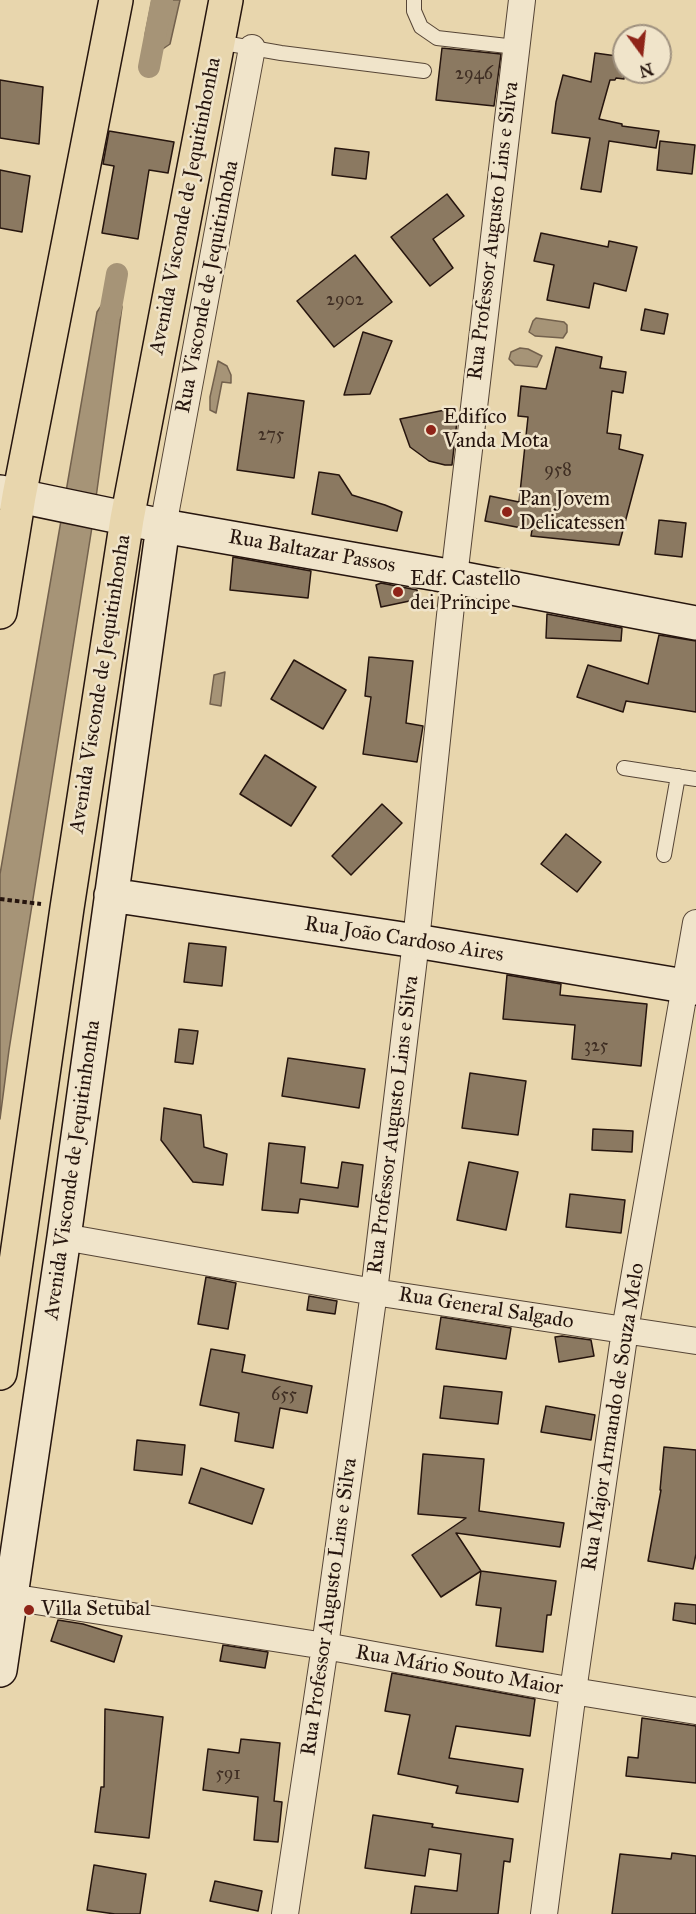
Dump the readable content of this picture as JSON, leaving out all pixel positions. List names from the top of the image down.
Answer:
{
  "streets": {
    "main road": ["Avenida Visconde de Jequitinhonha"],
    "street": [
      "Rua Professor Augusto Lins e Silva",
      "Rua Visconde de Jequitinhoha",
      "Rua Baltazar Passos",
      "Rua João Cardoso Aires",
      "Rua General Salgado",
      "Rua Major Armando de Souza Melo",
      "Rua Mário Souto Maior"
    ]
  },
  "crossings": [
    ["Avenida Visconde de Jequitinhonha", "Rua Visconde de Jequitinhoha"],
    ["Avenida Visconde de Jequitinhonha", "Rua Baltazar Passos"],
    ["Avenida Visconde de Jequitinhonha", "Rua João Cardoso Aires"],
    ["Avenida Visconde de Jequitinhonha", "Rua General Salgado"],
    ["Avenida Visconde de Jequitinhonha", "Rua Mário Souto Maior"],
    ["Rua Professor Augusto Lins e Silva", "Rua Baltazar Passos"],
    ["Rua Professor Augusto Lins e Silva", "Rua João Cardoso Aires"],
    ["Rua Professor Augusto Lins e Silva", "Rua General Salgado"],
    ["Rua Professor Augusto Lins e Silva", "Rua Mário Souto Maior"],
    ["Rua Visconde de Jequitinhoha", "Rua Baltazar Passos"],
    ["Rua João Cardoso Aires", "Rua Major Armando de Souza Melo"],
    ["Rua General Salgado", "Rua Major Armando de Souza Melo"],
    ["Rua Major Armando de Souza Melo", "Rua Mário Souto Maior"]
  ],
  "places": [
    "Edifíco Vanda Mota",
    "Pan Jovem Delicatessen",
    "Edf. Castello dei Principe",
    "Villa Setubal"
  ],
  "house_numbers": [
    "2946",
    "2902",
    "275",
    "958",
    "325",
    "655",
    "591"
  ],
  "north": "bottom"
}
